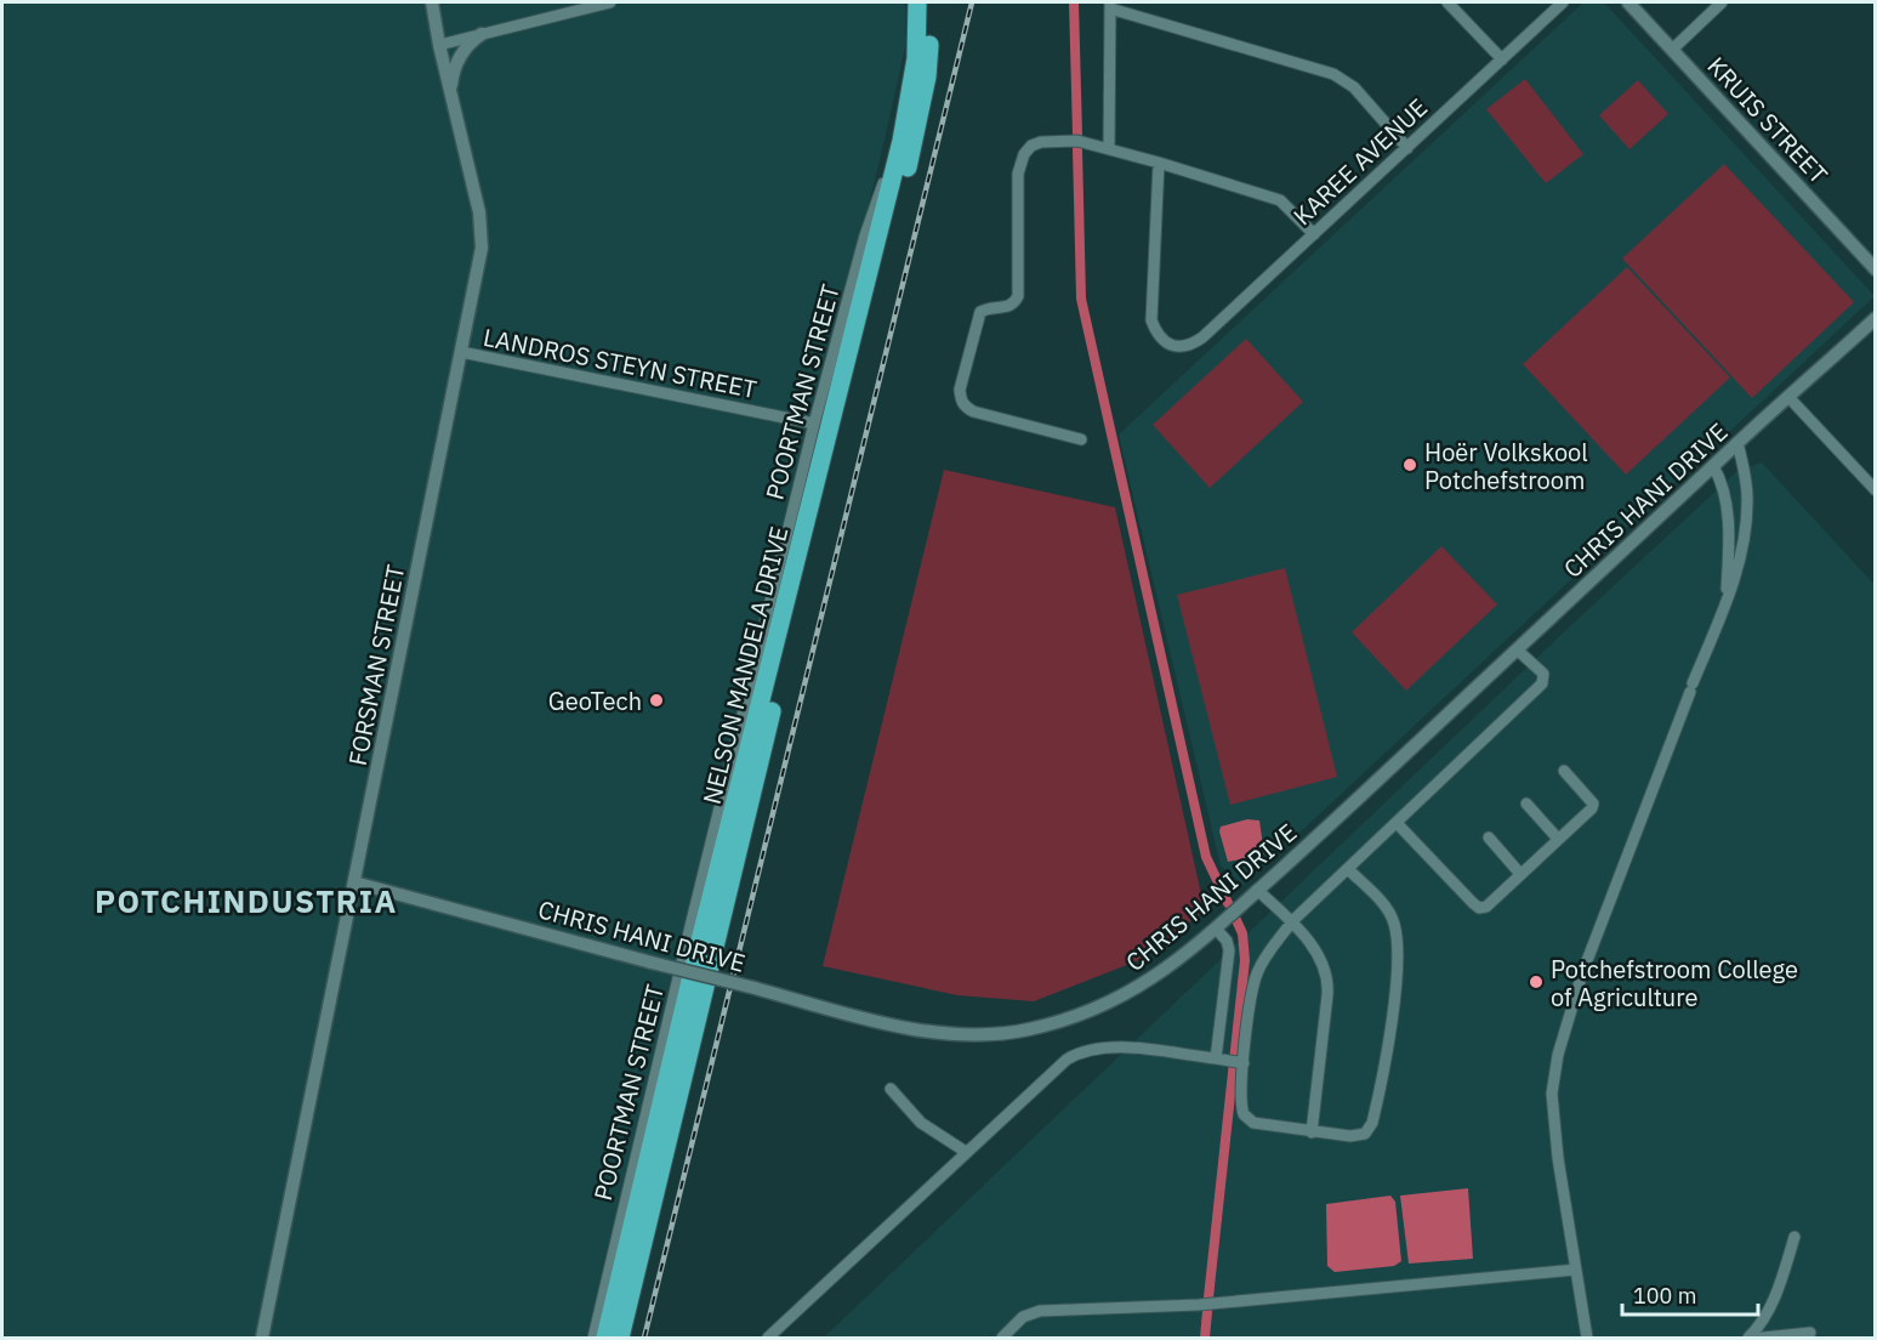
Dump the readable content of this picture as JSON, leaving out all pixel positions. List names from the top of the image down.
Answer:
{
  "streets": {
    "highway": ["NELSON MANDELA DRIVE"],
    "street": [
      "KRUIS STREET",
      "KAREE AVENUE",
      "LANDROS STEYN STREET",
      "POORTMAN STREET",
      "CHRIS HANI DRIVE",
      "FORSMAN STREET"
    ]
  },
  "crossings": [
    ["LANDROS STEYN STREET", "POORTMAN STREET"],
    ["LANDROS STEYN STREET", "FORSMAN STREET"],
    ["POORTMAN STREET", "NELSON MANDELA DRIVE"],
    ["CHRIS HANI DRIVE", "FORSMAN STREET"]
  ],
  "districts": ["POTCHINDUSTRIA"],
  "places": ["Hoër Volkskool Potchefstroom", "GeoTech", "Potchefstroom College of Agriculture"],
  "scale_bar": "100 m"
}
